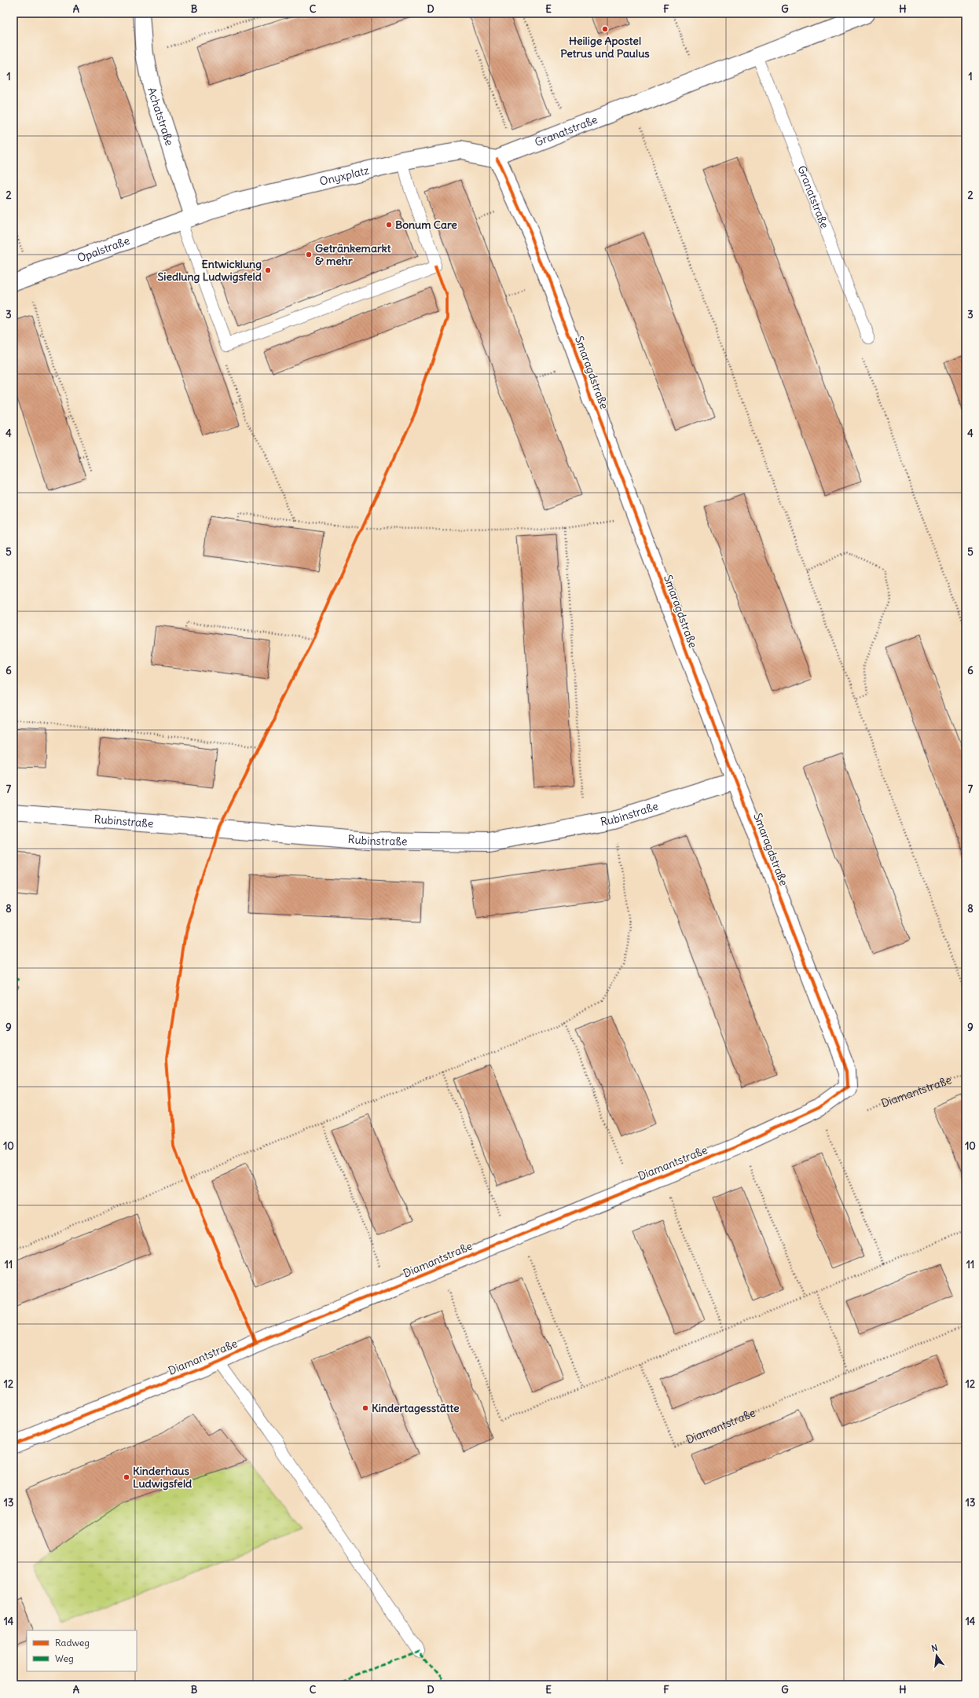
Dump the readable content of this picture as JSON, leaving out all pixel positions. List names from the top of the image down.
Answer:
{
  "streets": {
    "street": [
      "Achatstraße",
      "Granatstraße",
      "Onyxplatz",
      "Opalstraße",
      "Smaragdstraße",
      "Rubinstraße",
      "Diamantstraße"
    ]
  },
  "crossings": [
    ["Achatstraße", "Onyxplatz"],
    ["Achatstraße", "Opalstraße"],
    ["Granatstraße", "Onyxplatz"],
    ["Granatstraße", "Smaragdstraße"],
    ["Onyxplatz", "Opalstraße"],
    ["Onyxplatz", "Smaragdstraße"],
    ["Smaragdstraße", "Rubinstraße"],
    ["Smaragdstraße", "Diamantstraße"]
  ],
  "places": [
    "Heilige Apostel Petrus und Paulus",
    "Bonum Care",
    "Getränkemarkt & mehr",
    "Entwicklung Siedlung Ludwigsfeld",
    "Kindertagesstätte",
    "Kinderhaus Ludwigsfeld"
  ],
  "legend": ["Radweg", "Weg"],
  "north": "top",
  "grid": {
    "columns": [
      "A",
      "B",
      "C",
      "D",
      "E",
      "F",
      "G",
      "H"
    ],
    "rows": [
      "1",
      "2",
      "3",
      "4",
      "5",
      "6",
      "7",
      "8",
      "9",
      "10",
      "11",
      "12",
      "13",
      "14"
    ]
  }
}
